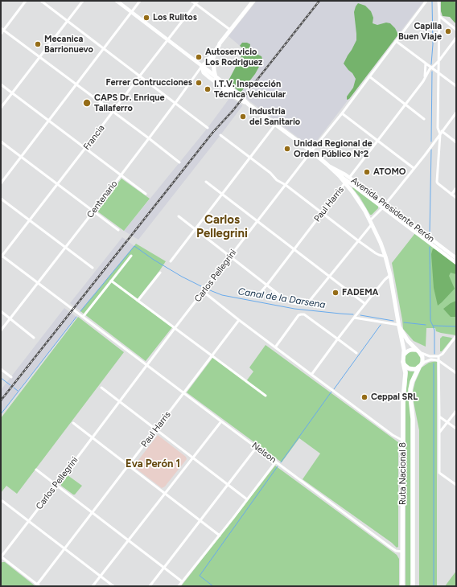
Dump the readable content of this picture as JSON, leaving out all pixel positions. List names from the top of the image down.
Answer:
{
  "streets": {
    "highway": ["Ruta Nacional 8"],
    "main road": ["Avenida Presidente Perón"],
    "street": [
      "Francia",
      "Centenario",
      "Paul Harris",
      "Carlos Pellegrini",
      "Nelson"
    ]
  },
  "crossings": [
    ["Francia", "Avenida Presidente Perón"],
    ["Francia", "Nelson"],
    ["Centenario", "Avenida Presidente Perón"],
    ["Centenario", "Nelson"],
    ["Paul Harris", "Avenida Presidente Perón"],
    ["Paul Harris", "Nelson"],
    ["Avenida Presidente Perón", "Carlos Pellegrini"],
    ["Carlos Pellegrini", "Nelson"],
    ["Nelson", "Ruta Nacional 8"]
  ],
  "districts": ["Carlos Pellegrini", "Eva Perón 1"],
  "water": ["Canal de la Darsena"],
  "places": [
    "Los Rulitos",
    "Capilla Buen Viaje",
    "Mecanica Barrionuevo",
    "Autoservicio Los Rodriguez",
    "Ferrer Contrucciones",
    "I.T.V. Inspección Técnica Vehicular",
    "CAPS Dr. Enrique Tallaferro",
    "Industria del Sanitario",
    "Unidad Regional de Orden Público Nº2",
    "ATOMO",
    "FADEMA",
    "Ceppal SRL"
  ]
}
